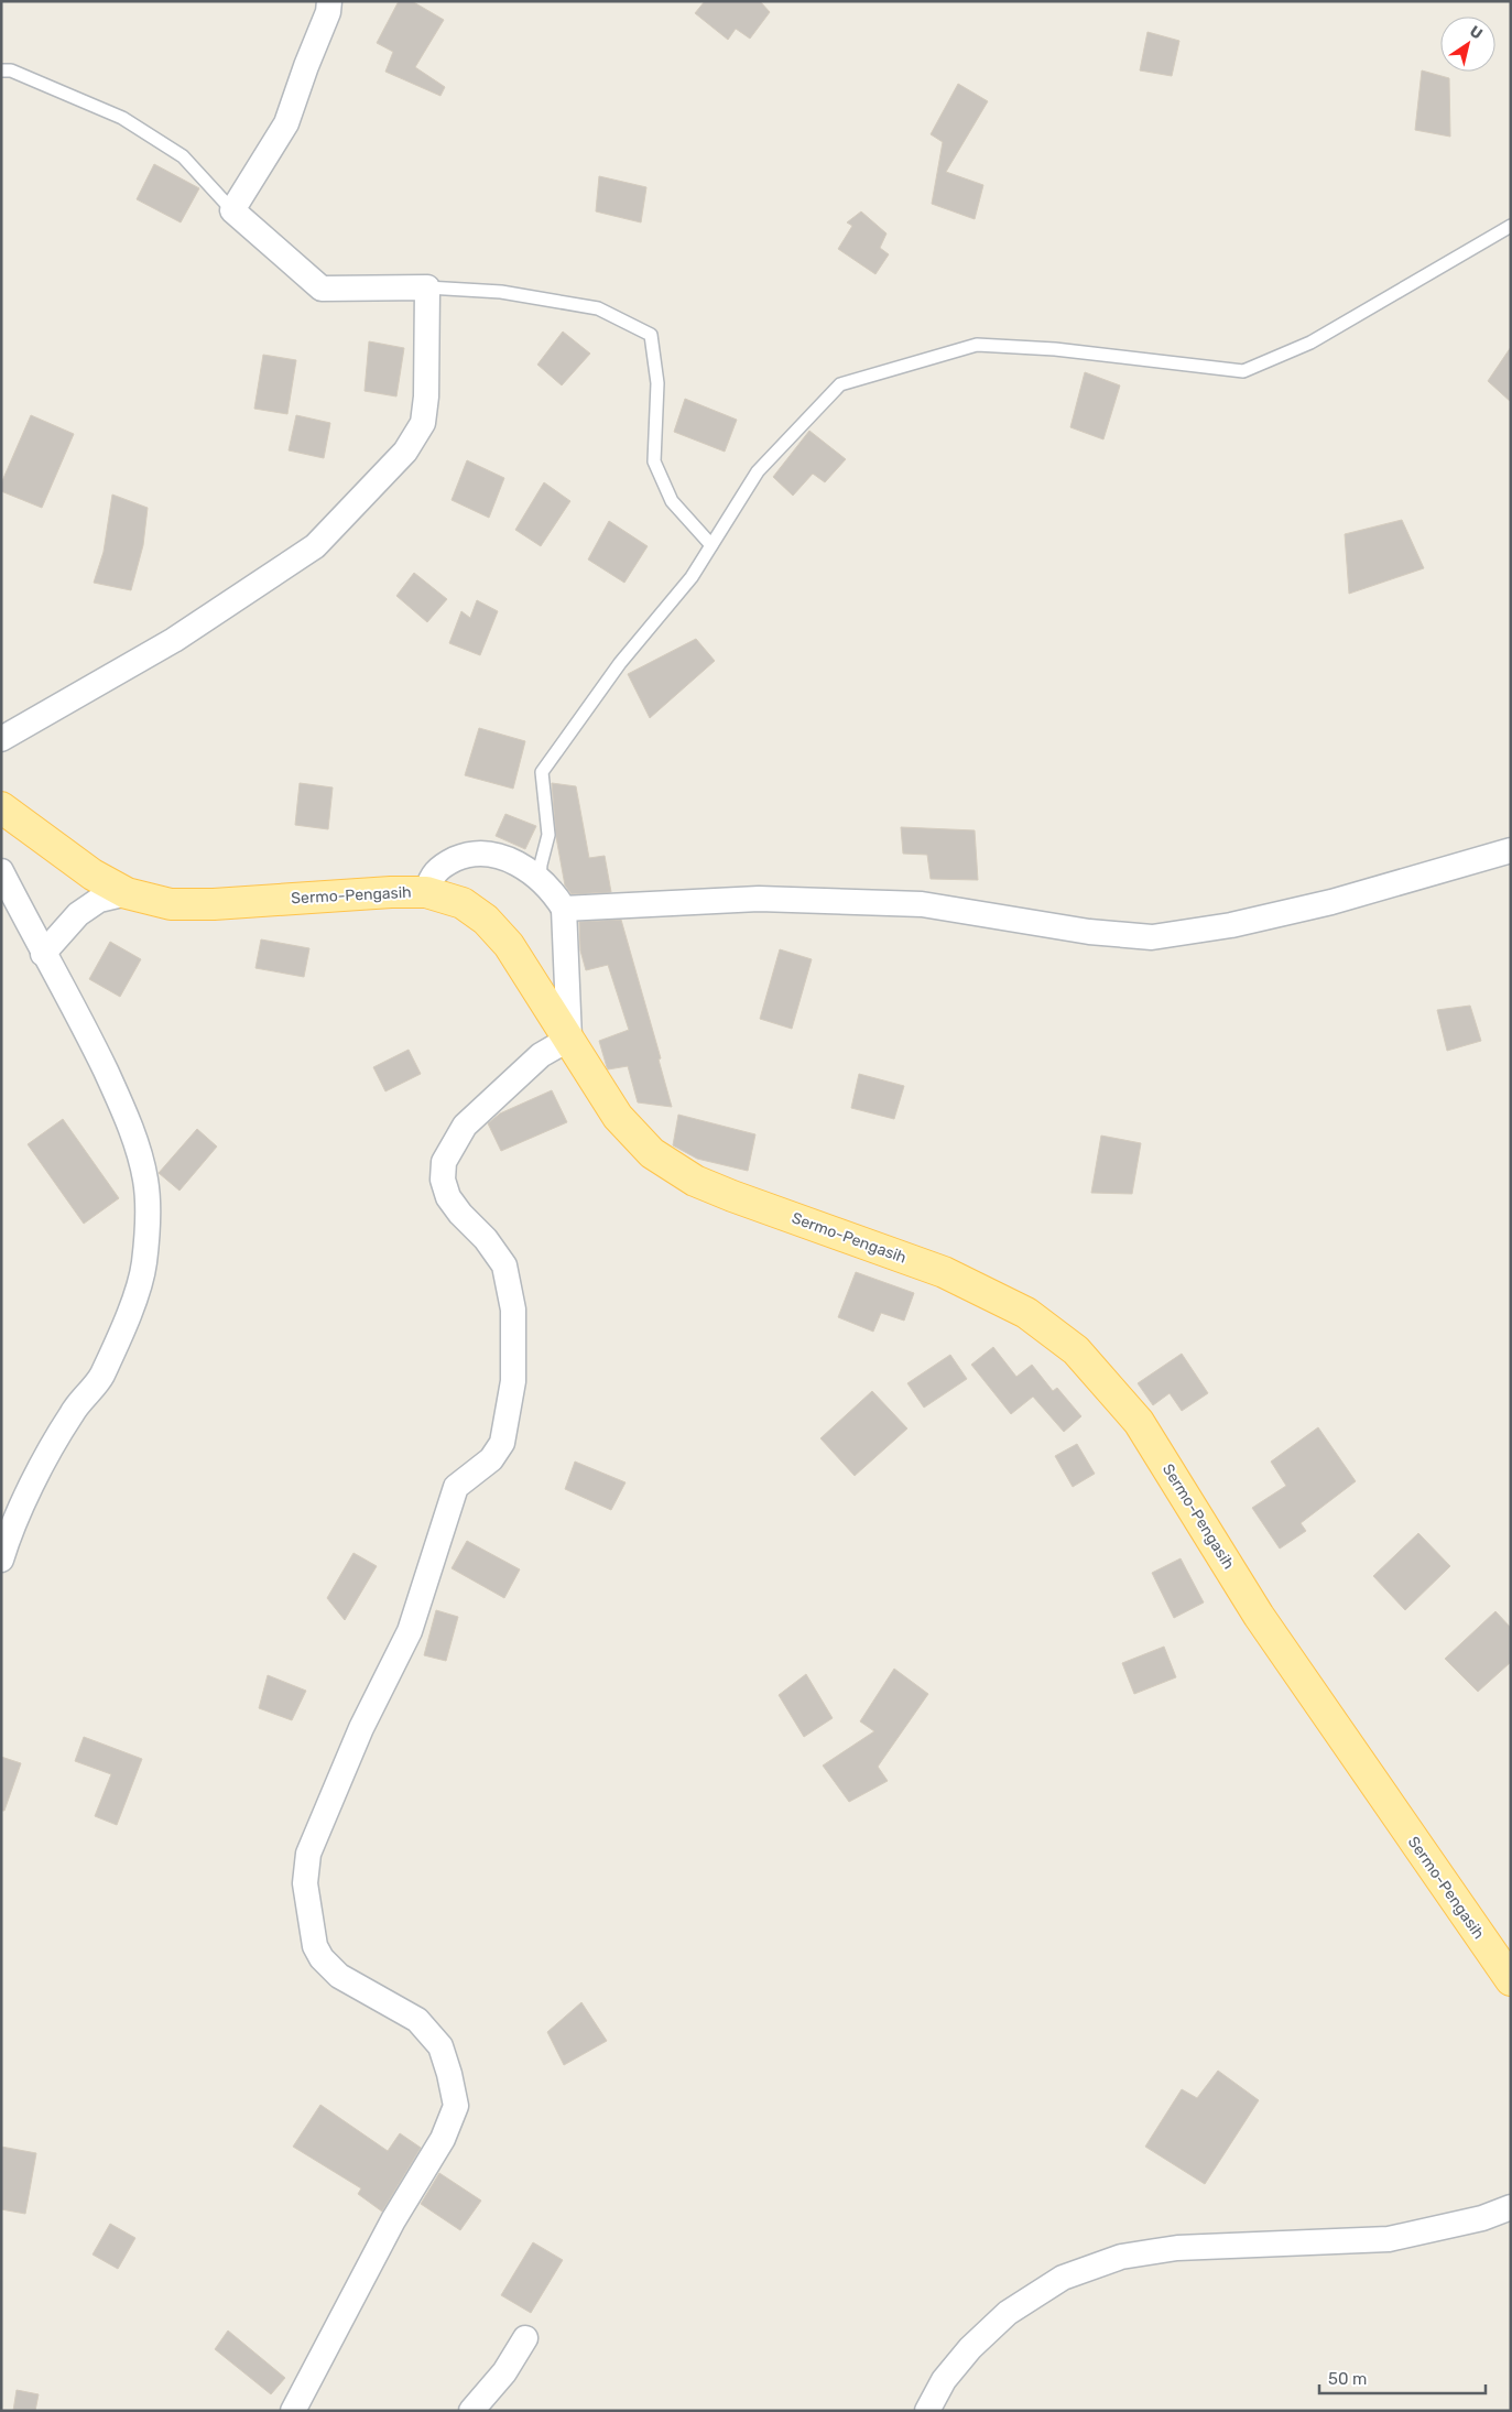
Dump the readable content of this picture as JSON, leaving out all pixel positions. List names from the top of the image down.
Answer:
{
  "streets": {
    "main road": ["Sermo-Pengasih"]
  },
  "scale_bar": "50 m",
  "north": "top right"
}
